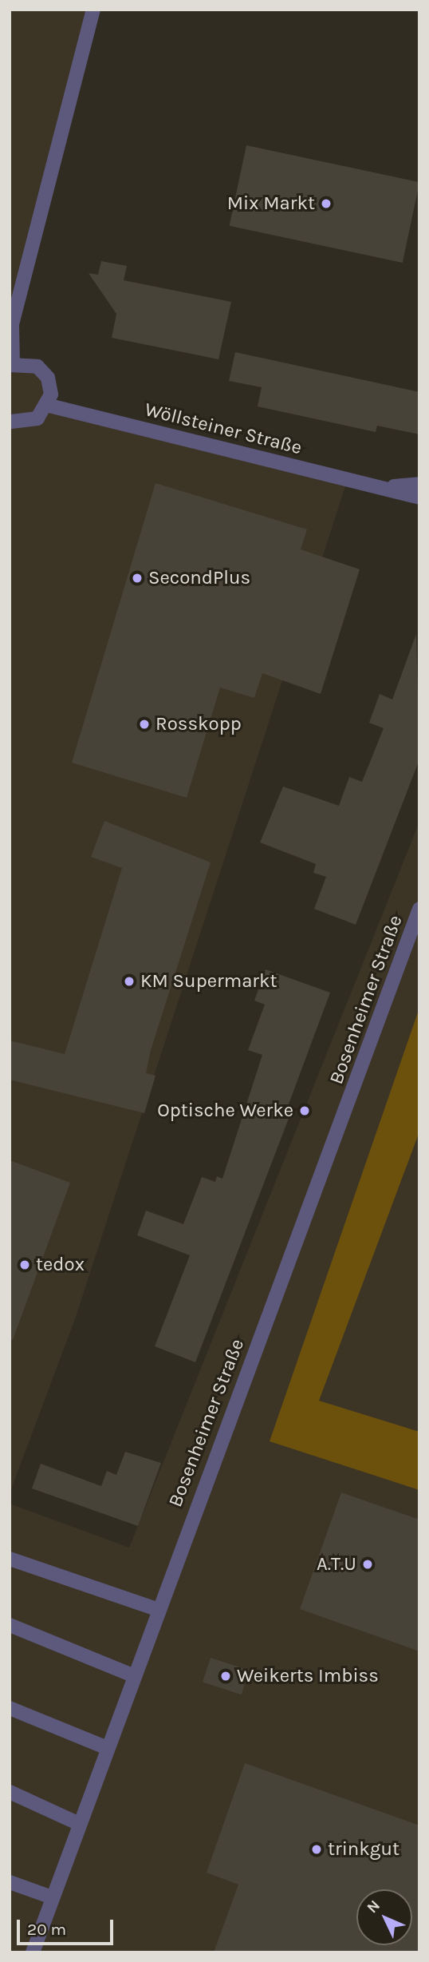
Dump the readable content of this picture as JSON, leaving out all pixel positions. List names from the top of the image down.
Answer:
{
  "streets": {
    "street": ["Wöllsteiner Straße", "Bosenheimer Straße"]
  },
  "places": [
    "Mix Markt",
    "SecondPlus",
    "Rosskopp",
    "KM Supermarkt",
    "Optische Werke",
    "tedox",
    "A.T.U",
    "Weikerts Imbiss",
    "trinkgut"
  ],
  "scale_bar": "20 m",
  "north": "top left"
}
